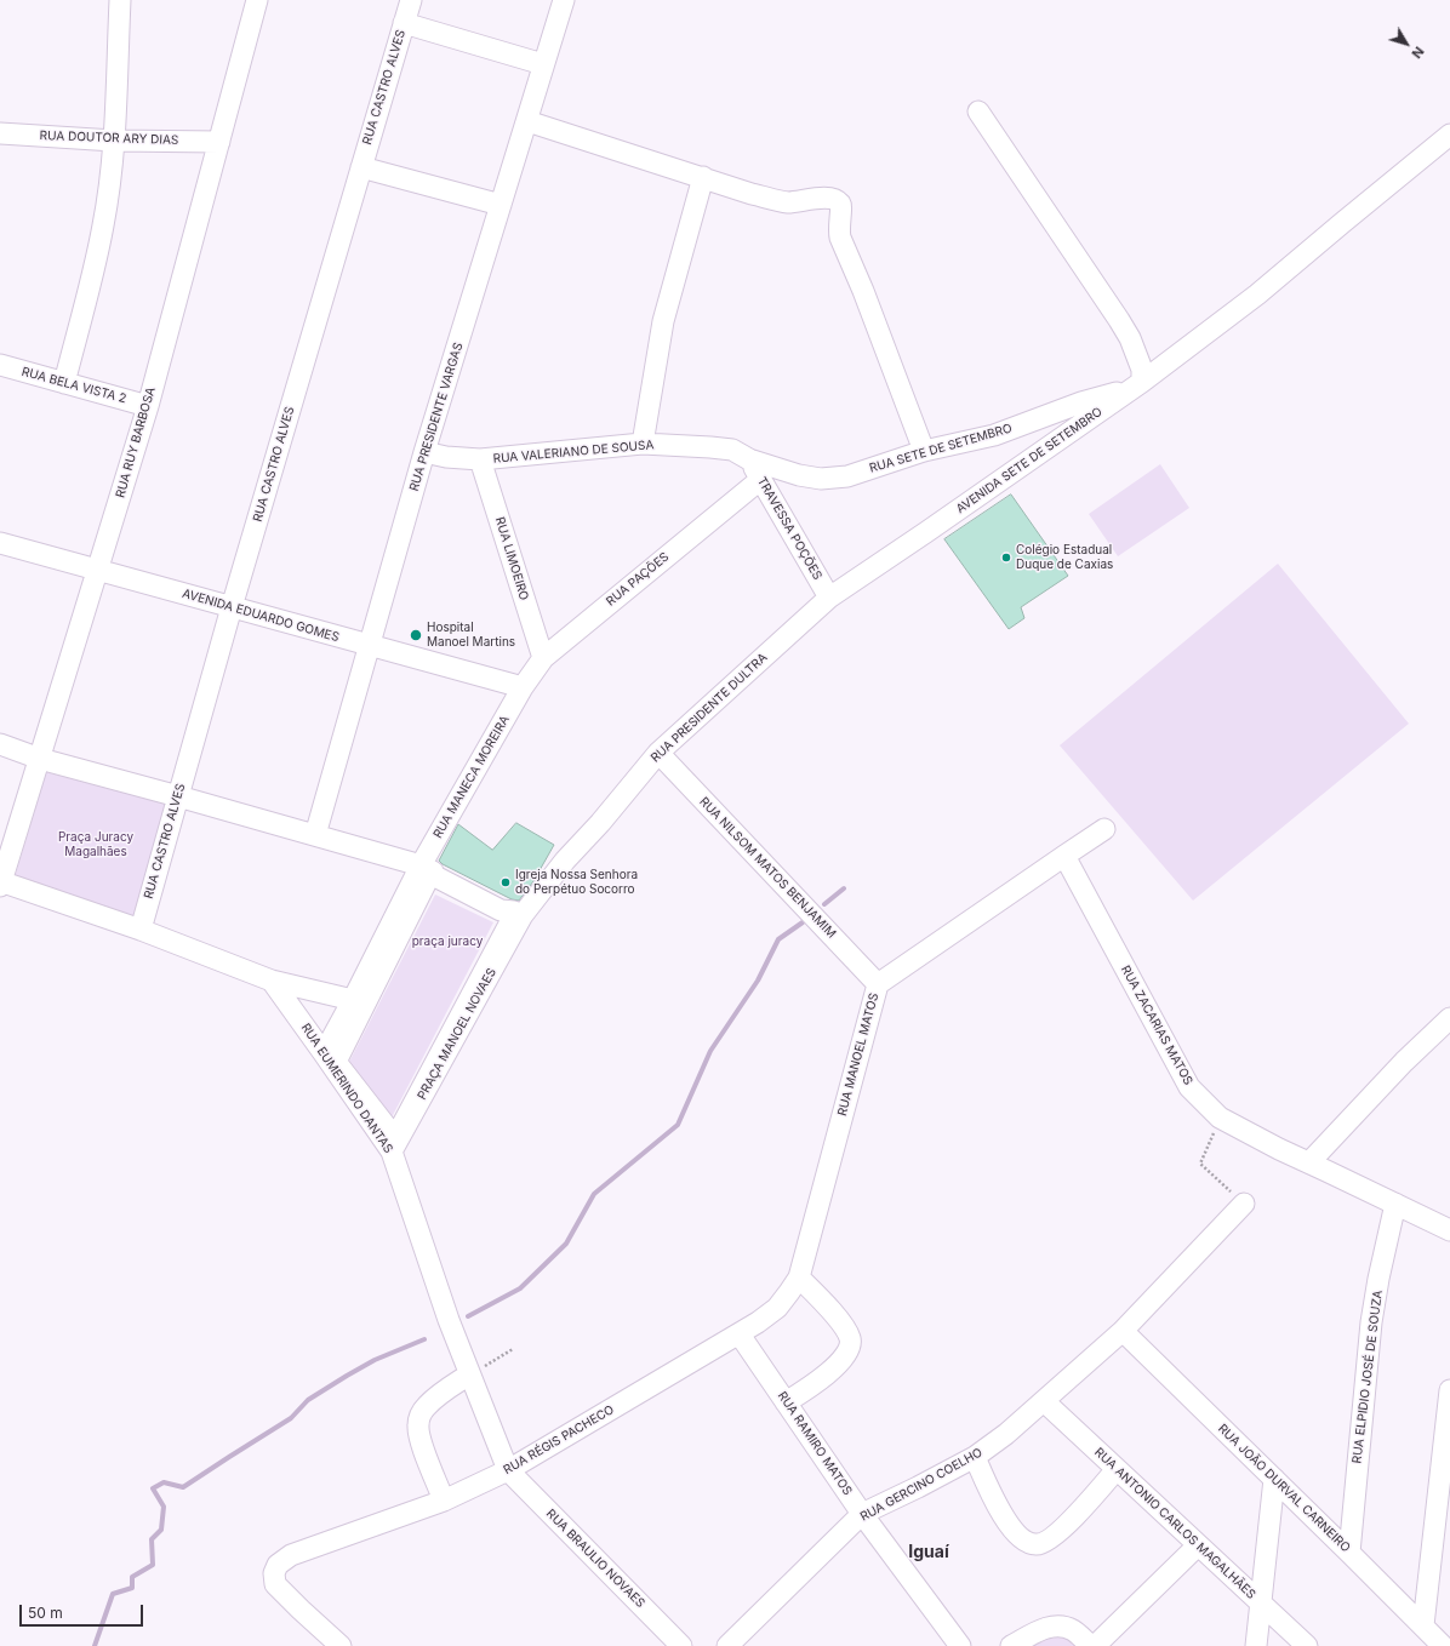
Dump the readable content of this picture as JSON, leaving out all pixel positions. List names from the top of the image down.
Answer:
{
  "streets": {
    "street": [
      "RUA CASTRO ALVES",
      "RUA DOUTOR ARY DIAS",
      "RUA BELA VISTA 2",
      "RUA PRESIDENTE VARGAS",
      "RUA RUY BARBOSA",
      "RUA SETE DE SETEMBRO",
      "RUA VALERIANO DE SOUSA",
      "AVENIDA SETE DE SETEMBRO",
      "TRAVESSA POÇÕES",
      "RUA LIMOEIRO",
      "RUA PAÇÕES",
      "AVENIDA EDUARDO GOMES",
      "RUA PRESIDENTE DULTRA",
      "RUA MANECA MOREIRA",
      "RUA NILSOM MATOS BENJAMIM",
      "RUA ZACARIAS MATOS",
      "PRAÇA MANOEL NOVAES",
      "RUA MANOEL MATOS",
      "RUA EUMERINDO DANTAS",
      "RUA ELPIDIO JOSÉ DE SOUZA",
      "RUA RÉGIS PACHECO",
      "RUA RAMIRO MATOS",
      "RUA GERCINO COELHO",
      "RUA JOÃO DURVAL CARNEIRO",
      "RUA ANTONIO CARLOS MAGALHÃES",
      "RUA BRAULIO NOVAES"
    ]
  },
  "crossings": [
    ["RUA CASTRO ALVES", "AVENIDA EDUARDO GOMES"],
    ["RUA DOUTOR ARY DIAS", "RUA RUY BARBOSA"],
    ["RUA BELA VISTA 2", "RUA RUY BARBOSA"],
    ["RUA PRESIDENTE VARGAS", "RUA VALERIANO DE SOUSA"],
    ["RUA PRESIDENTE VARGAS", "AVENIDA EDUARDO GOMES"],
    ["RUA RUY BARBOSA", "AVENIDA EDUARDO GOMES"],
    ["RUA SETE DE SETEMBRO", "RUA VALERIANO DE SOUSA"],
    ["RUA SETE DE SETEMBRO", "AVENIDA SETE DE SETEMBRO"],
    ["RUA SETE DE SETEMBRO", "TRAVESSA POÇÕES"],
    ["RUA VALERIANO DE SOUSA", "TRAVESSA POÇÕES"],
    ["RUA VALERIANO DE SOUSA", "RUA LIMOEIRO"],
    ["AVENIDA SETE DE SETEMBRO", "RUA PRESIDENTE DULTRA"],
    ["TRAVESSA POÇÕES", "RUA PAÇÕES"],
    ["TRAVESSA POÇÕES", "RUA PRESIDENTE DULTRA"],
    ["RUA LIMOEIRO", "RUA PAÇÕES"],
    ["RUA PAÇÕES", "AVENIDA EDUARDO GOMES"],
    ["RUA PAÇÕES", "RUA MANECA MOREIRA"],
    ["AVENIDA EDUARDO GOMES", "RUA MANECA MOREIRA"],
    ["RUA PRESIDENTE DULTRA", "RUA NILSOM MATOS BENJAMIM"],
    ["RUA PRESIDENTE DULTRA", "PRAÇA MANOEL NOVAES"],
    ["RUA NILSOM MATOS BENJAMIM", "RUA MANOEL MATOS"],
    ["RUA ZACARIAS MATOS", "RUA MANOEL MATOS"],
    ["RUA ZACARIAS MATOS", "RUA ELPIDIO JOSÉ DE SOUZA"],
    ["PRAÇA MANOEL NOVAES", "RUA EUMERINDO DANTAS"],
    ["RUA MANOEL MATOS", "RUA RÉGIS PACHECO"],
    ["RUA EUMERINDO DANTAS", "RUA RÉGIS PACHECO"],
    ["RUA EUMERINDO DANTAS", "RUA BRAULIO NOVAES"],
    ["RUA ELPIDIO JOSÉ DE SOUZA", "RUA JOÃO DURVAL CARNEIRO"],
    ["RUA RÉGIS PACHECO", "RUA RAMIRO MATOS"],
    ["RUA RÉGIS PACHECO", "RUA BRAULIO NOVAES"],
    ["RUA RAMIRO MATOS", "RUA GERCINO COELHO"],
    ["RUA GERCINO COELHO", "RUA JOÃO DURVAL CARNEIRO"],
    ["RUA GERCINO COELHO", "RUA ANTONIO CARLOS MAGALHÃES"]
  ],
  "districts": ["Iguaí"],
  "parks": ["Praça Juracy Magalhães", "praça juracy"],
  "places": ["Colégio Estadual Duque de Caxias", "Hospital Manoel Martins", "Igreja Nossa Senhora do Perpétuo Socorro"],
  "scale_bar": "50 m",
  "north": "bottom right"
}
